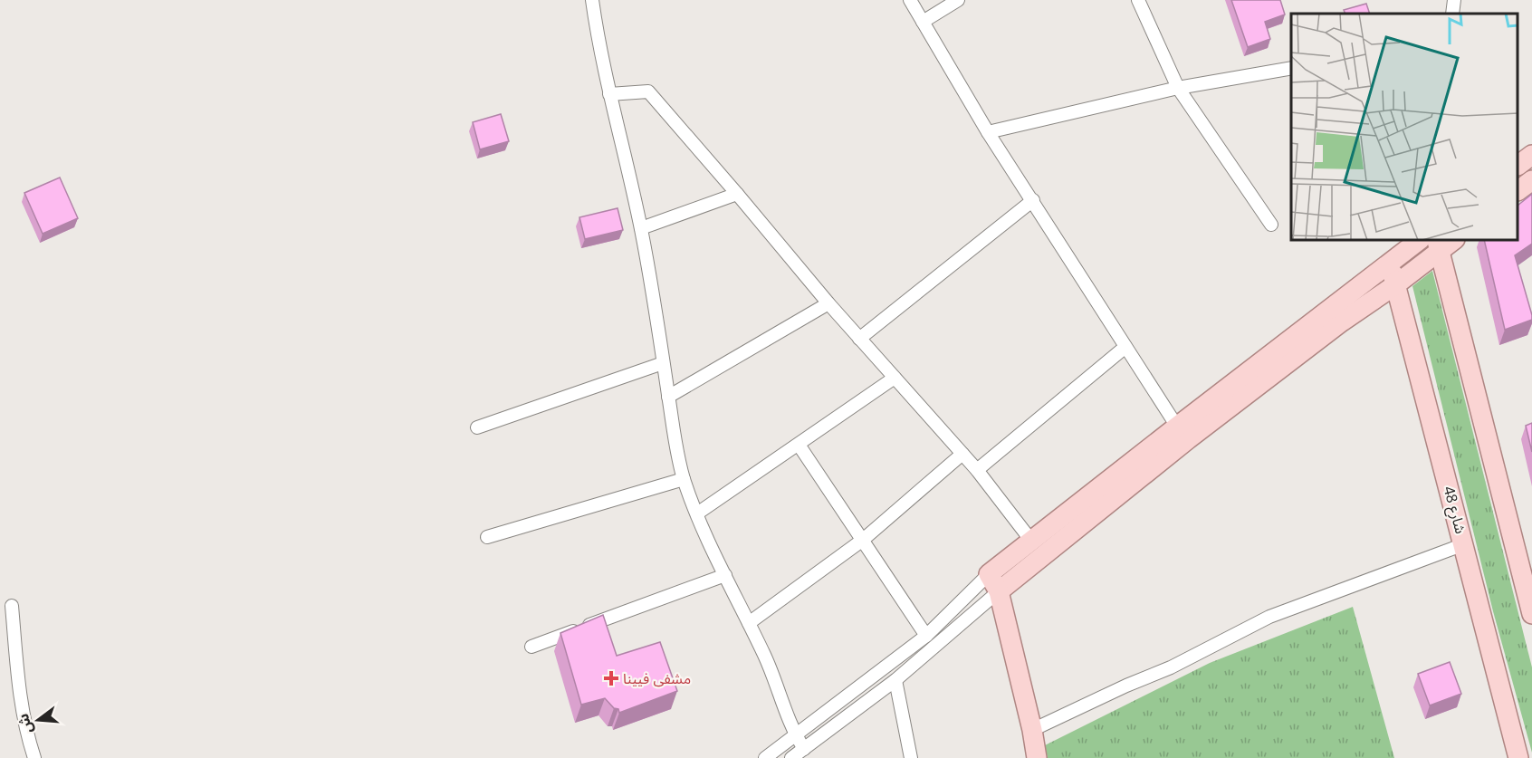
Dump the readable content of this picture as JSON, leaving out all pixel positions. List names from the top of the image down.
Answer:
{
  "streets": {
    "main road": ["48 شارع"]
  },
  "places": {
    "health": ["مشفى فيينا"]
  },
  "north": "left"
}
